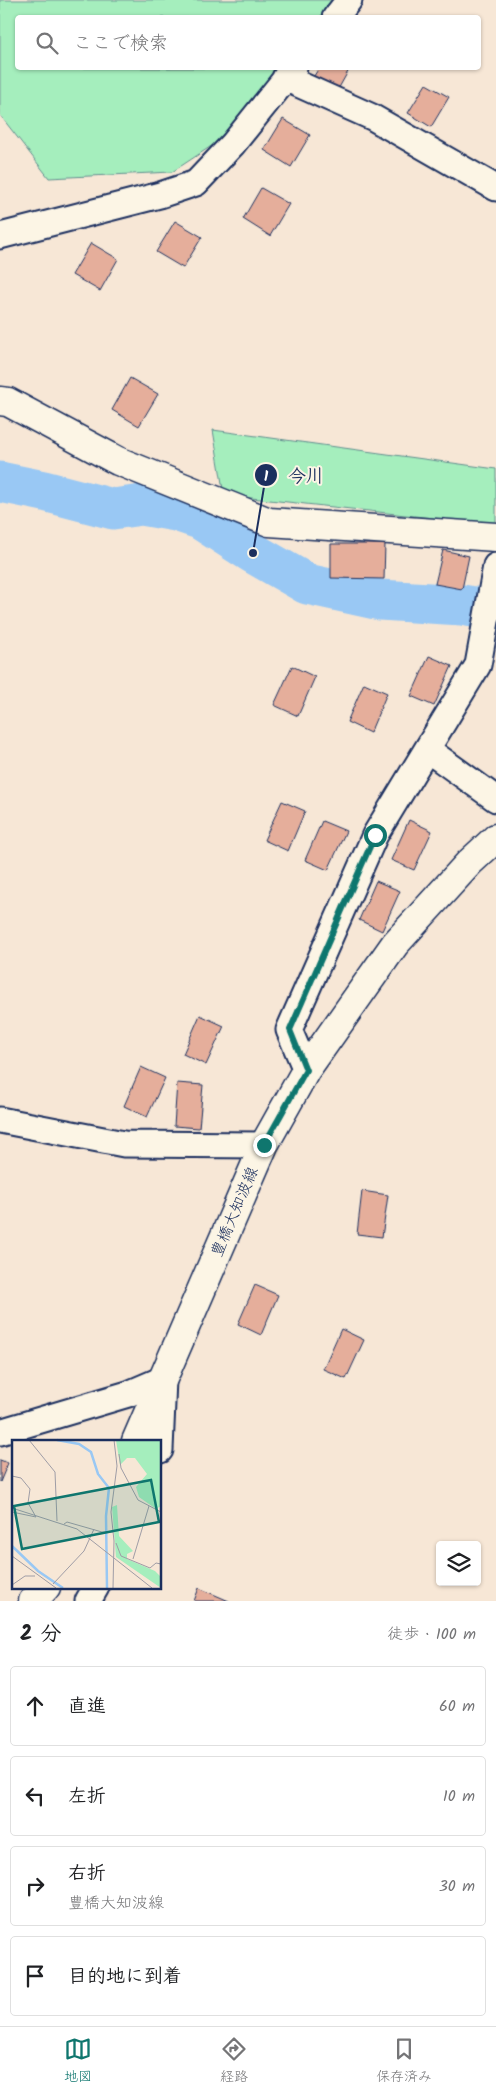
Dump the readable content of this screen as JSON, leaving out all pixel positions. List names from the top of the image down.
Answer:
{
  "streets": {
    "main road": ["豊橋大知波線"]
  },
  "places": ["今川"],
  "page": {
    "search": "ここで検索",
    "heading": ["2 分", "徒歩 · 100 m"],
    "list": [
      ["直進", "60 m"],
      ["左折", "10 m"],
      ["右折", "豊橋大知波線", "30 m"],
      "目的地に到着"
    ],
    "nav": ["地図", "経路", "保存済み"]
  }
}
